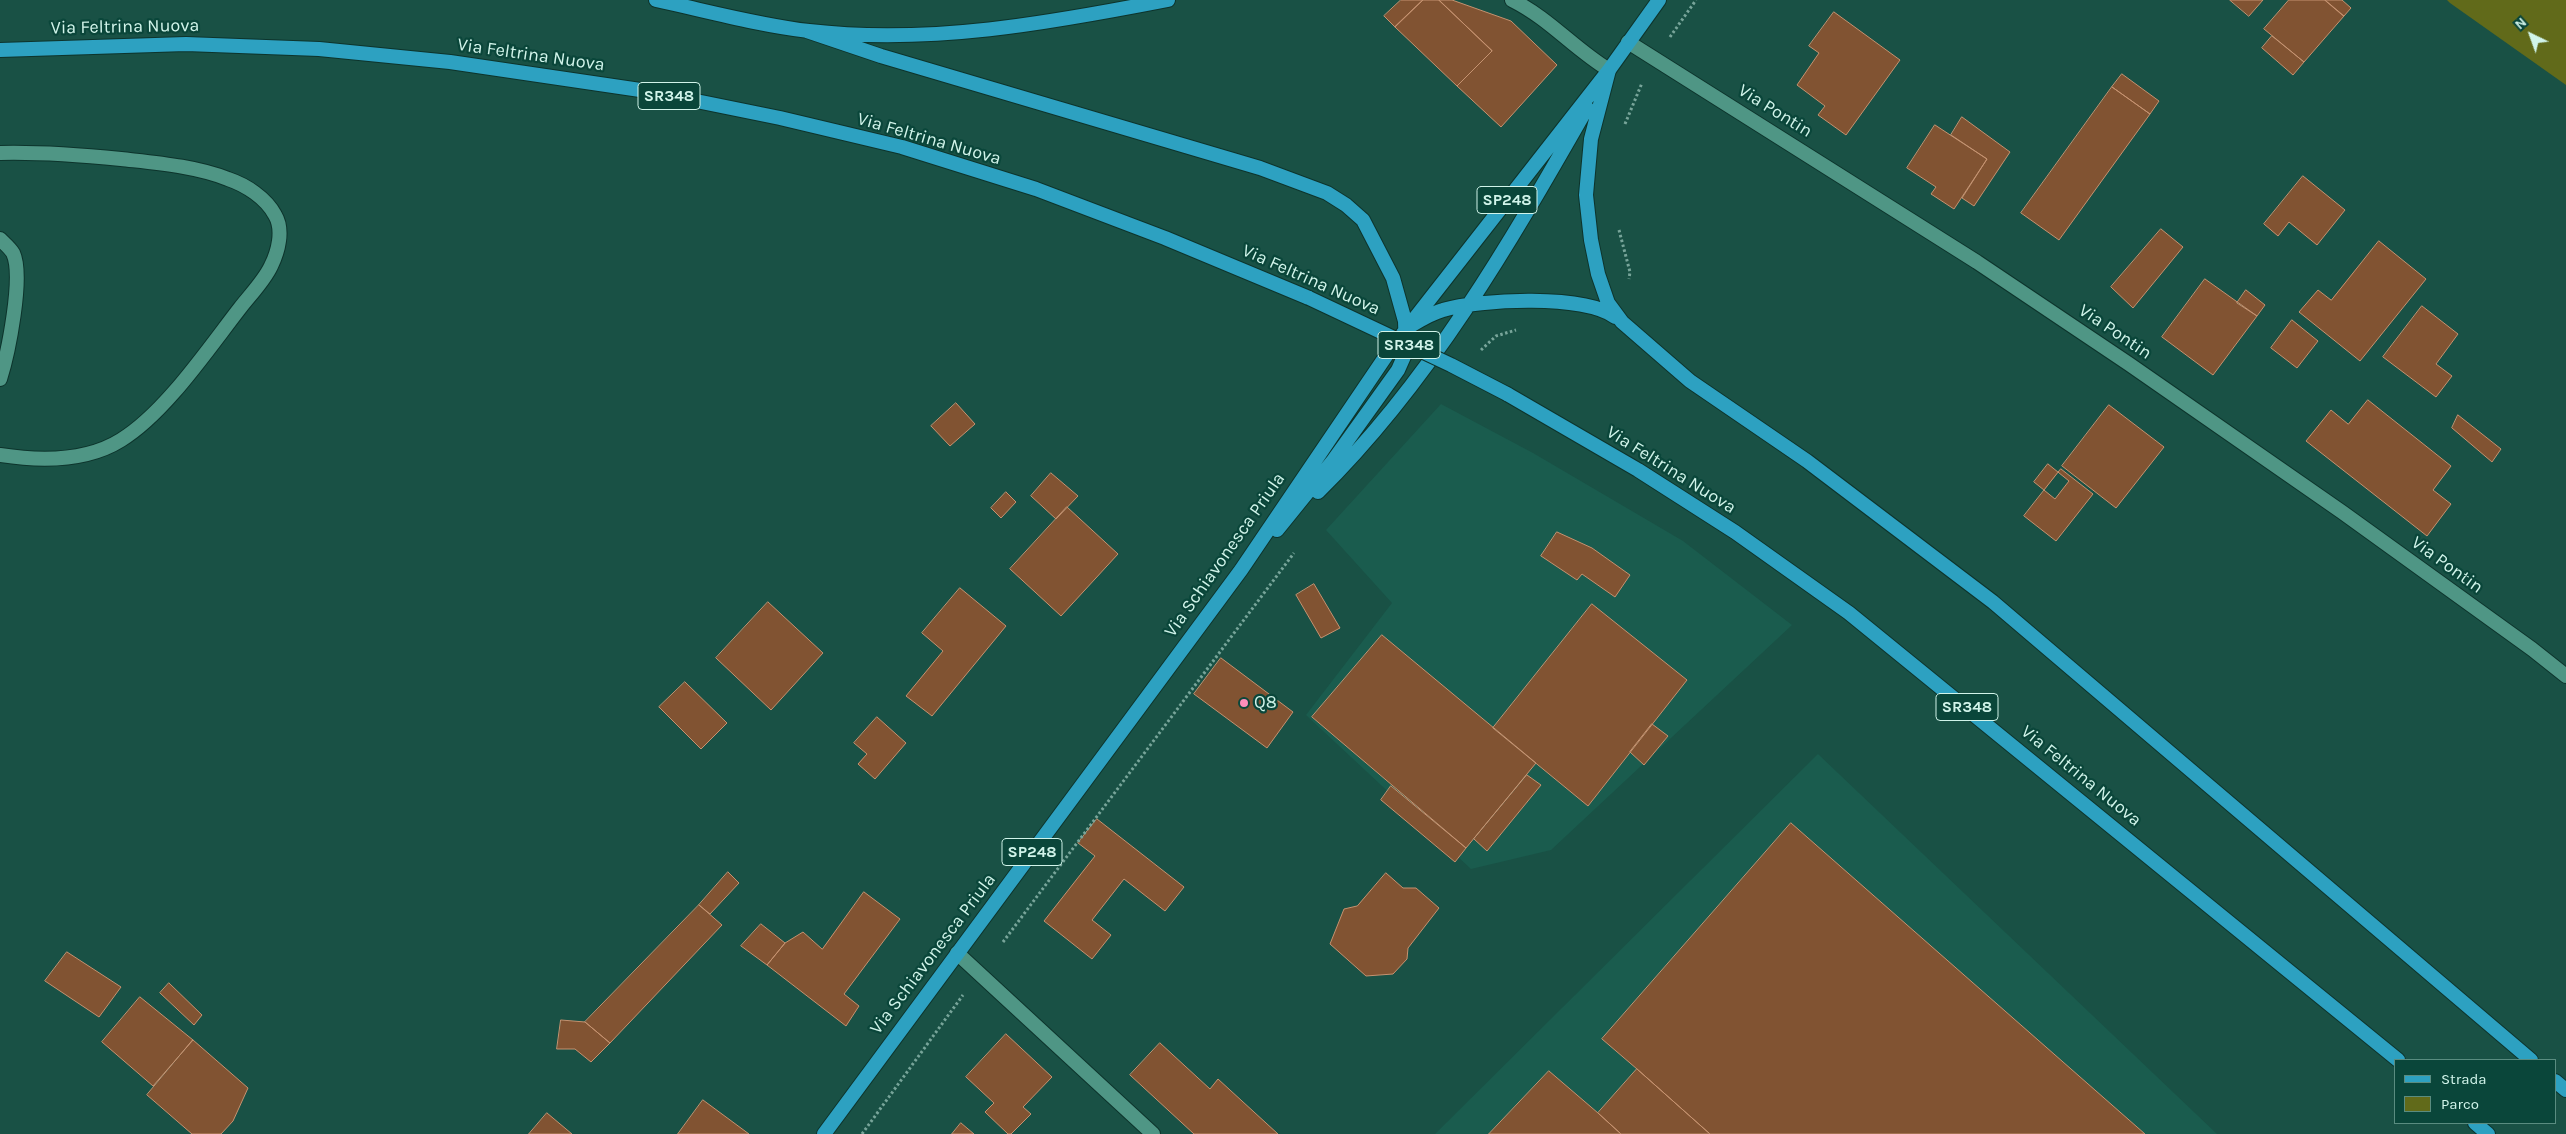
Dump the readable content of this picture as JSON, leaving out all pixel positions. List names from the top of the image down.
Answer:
{
  "streets": {
    "main road": [
      "Via Feltrina Nuova",
      "SR348",
      "SP248",
      "Via Schiavonesca Priula"
    ],
    "street": ["Via Pontin"]
  },
  "crossings": [
    ["Via Pontin", "Via Schiavonesca Priula"]
  ],
  "places": ["Q8"],
  "legend": ["Strada", "Parco"],
  "north": "top left"
}
